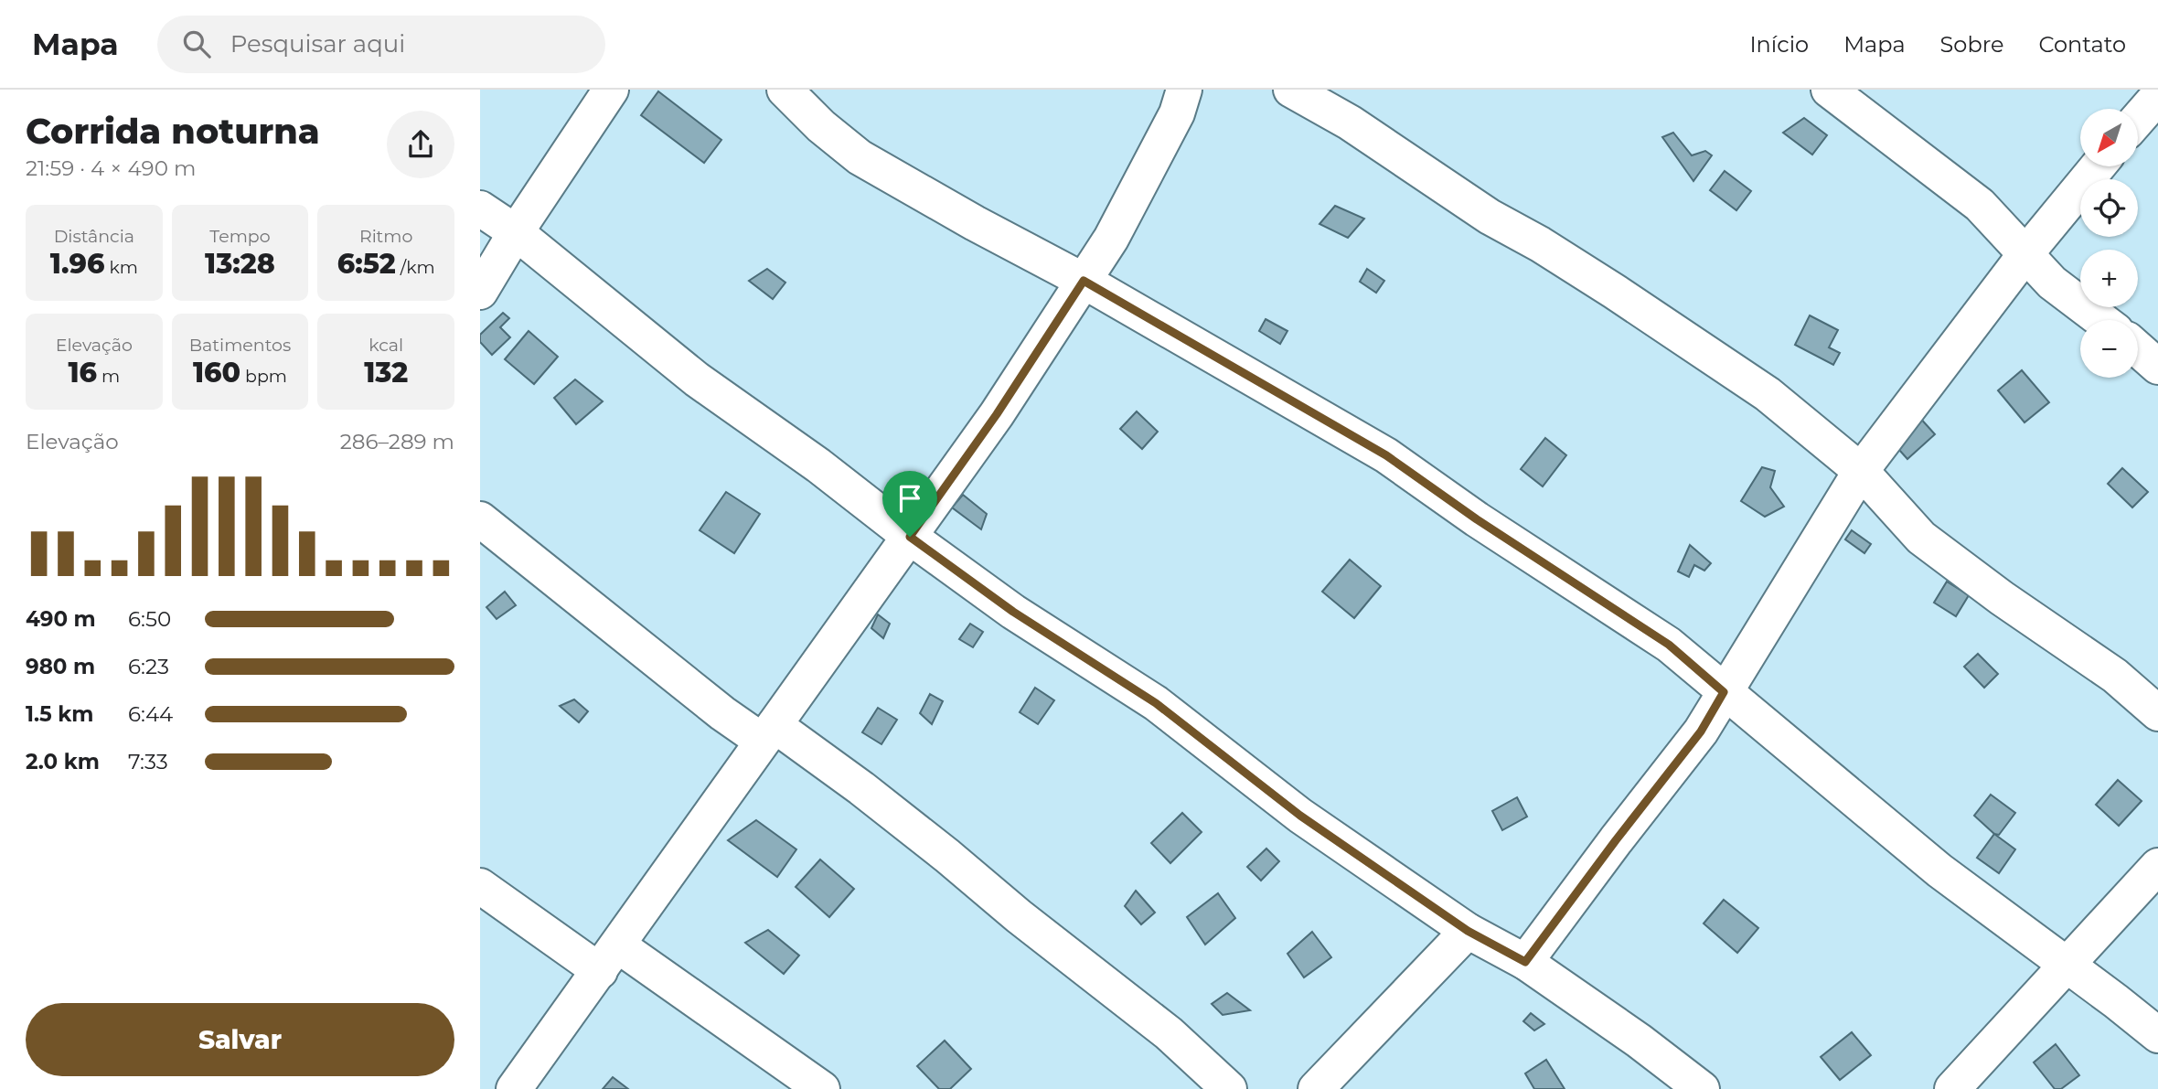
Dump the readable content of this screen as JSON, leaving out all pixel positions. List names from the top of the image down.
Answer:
{
  "north": "bottom left",
  "page": {
    "header": "Mapa",
    "search": "Pesquisar aqui",
    "nav": [
      "Início",
      "Mapa",
      "Sobre",
      "Contato"
    ],
    "heading": ["Corrida noturna", "21:59 · 4 × 490 m"],
    "map_buttons": ["+", "−"],
    "stats": [
      ["Distância", "1.96 km"],
      ["Tempo", "13:28"],
      ["Ritmo", "6:52 /km"],
      ["Elevação", "16 m"],
      ["Batimentos", "160 bpm"],
      ["kcal", "132"]
    ],
    "chart": ["Elevação", "286–289 m"],
    "list": [
      {
        "name": "490 m",
        "note": "6:50"
      },
      {
        "name": "980 m",
        "note": "6:23"
      },
      {
        "name": "1.5 km",
        "note": "6:44"
      },
      {
        "name": "2.0 km",
        "note": "7:33"
      }
    ],
    "buttons": "Salvar"
  }
}
